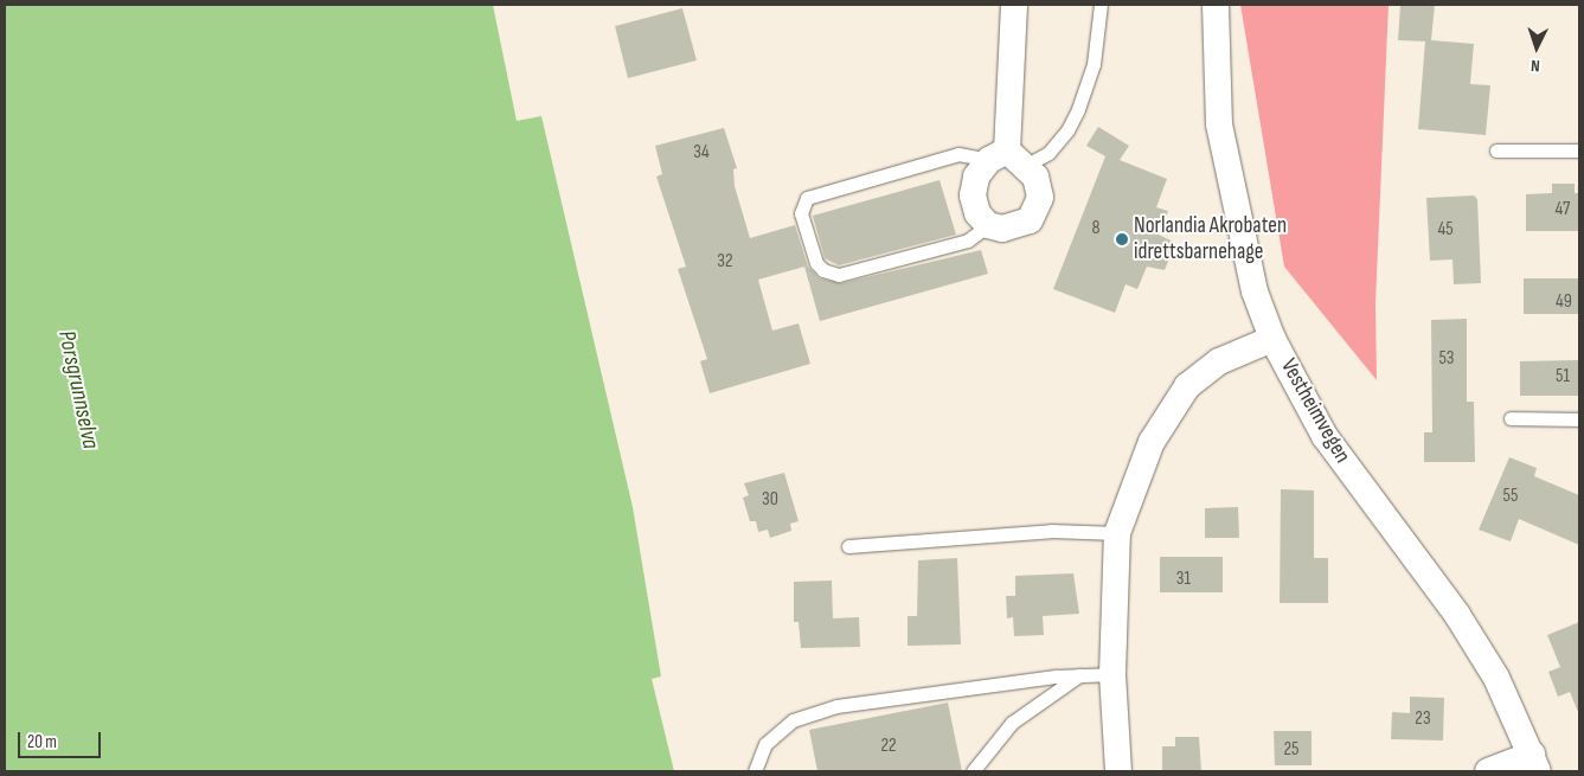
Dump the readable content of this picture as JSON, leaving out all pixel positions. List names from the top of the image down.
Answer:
{
  "streets": {
    "street": ["Vestheimvegen"]
  },
  "water": ["Porsgrunnselva"],
  "places": ["Norlandia Akrobaten idrettsbarnehage"],
  "house_numbers": [
    "34",
    "47",
    "8",
    "45",
    "32",
    "49",
    "53",
    "51",
    "55",
    "30",
    "31",
    "23",
    "22",
    "25"
  ],
  "scale_bar": "20 m",
  "north": "bottom"
}
